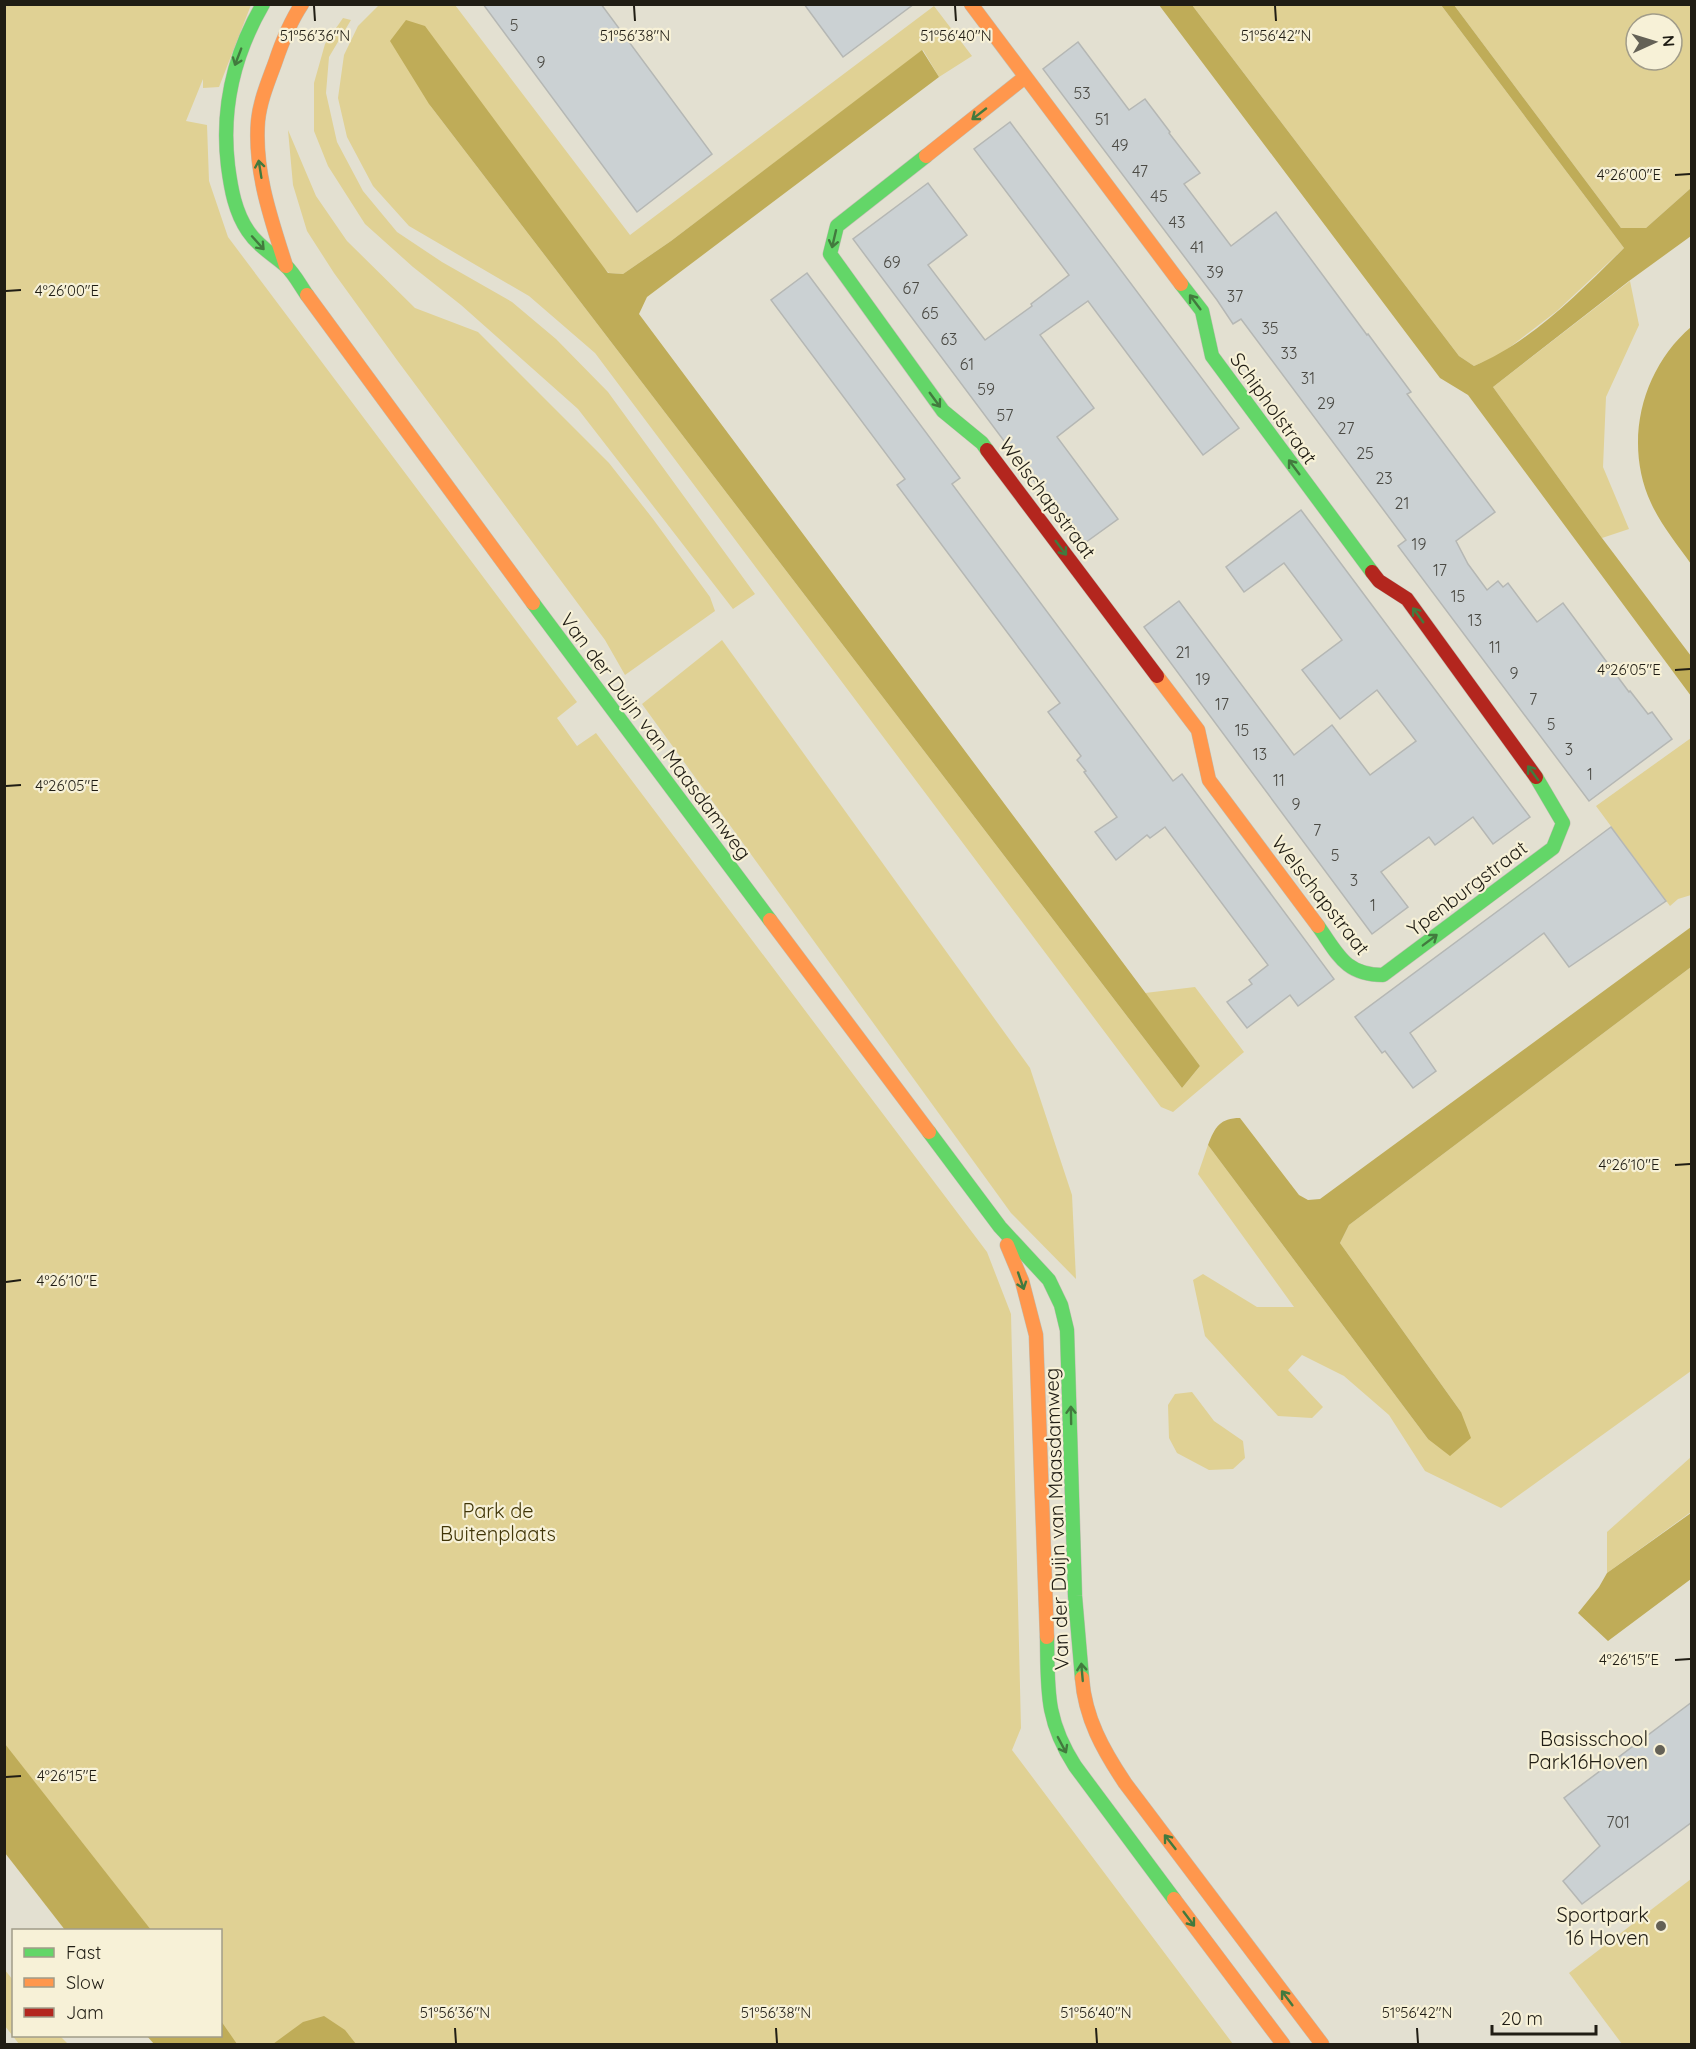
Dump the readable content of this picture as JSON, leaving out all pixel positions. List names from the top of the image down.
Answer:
{
  "streets": {
    "street": [
      "Schipholstraat",
      "Welschapstraat",
      "Van der Duijn van Maasdamweg",
      "Ypenburgstraat"
    ]
  },
  "crossings": [
    ["Schipholstraat", "Welschapstraat"],
    ["Schipholstraat", "Ypenburgstraat"],
    ["Welschapstraat", "Ypenburgstraat"]
  ],
  "one_way": ["Schipholstraat", "Welschapstraat", "Ypenburgstraat"],
  "parks": ["Park de Buitenplaats"],
  "places": ["Basisschool Park16Hoven", "Sportpark 16 Hoven"],
  "house_numbers": [
    "5",
    "9",
    "53",
    "51",
    "49",
    "47",
    "45",
    "43",
    "41",
    "69",
    "39",
    "67",
    "37",
    "65",
    "35",
    "63",
    "33",
    "61",
    "31",
    "59",
    "29",
    "57",
    "27",
    "25",
    "23",
    "21",
    "19",
    "17",
    "15",
    "13",
    "11",
    "21",
    "9",
    "19",
    "7",
    "17",
    "5",
    "15",
    "3",
    "13",
    "1",
    "11",
    "9",
    "7",
    "5",
    "3",
    "1",
    "701"
  ],
  "legend": ["Fast", "Slow", "Jam"],
  "scale_bar": "20 m",
  "north": "right",
  "coordinates": [
    "51°56'36\"N",
    "51°56'38\"N",
    "51°56'40\"N",
    "51°56'42\"N",
    "4°26'00\"E",
    "4°26'05\"E",
    "4°26'10\"E",
    "4°26'15\"E"
  ]
}
